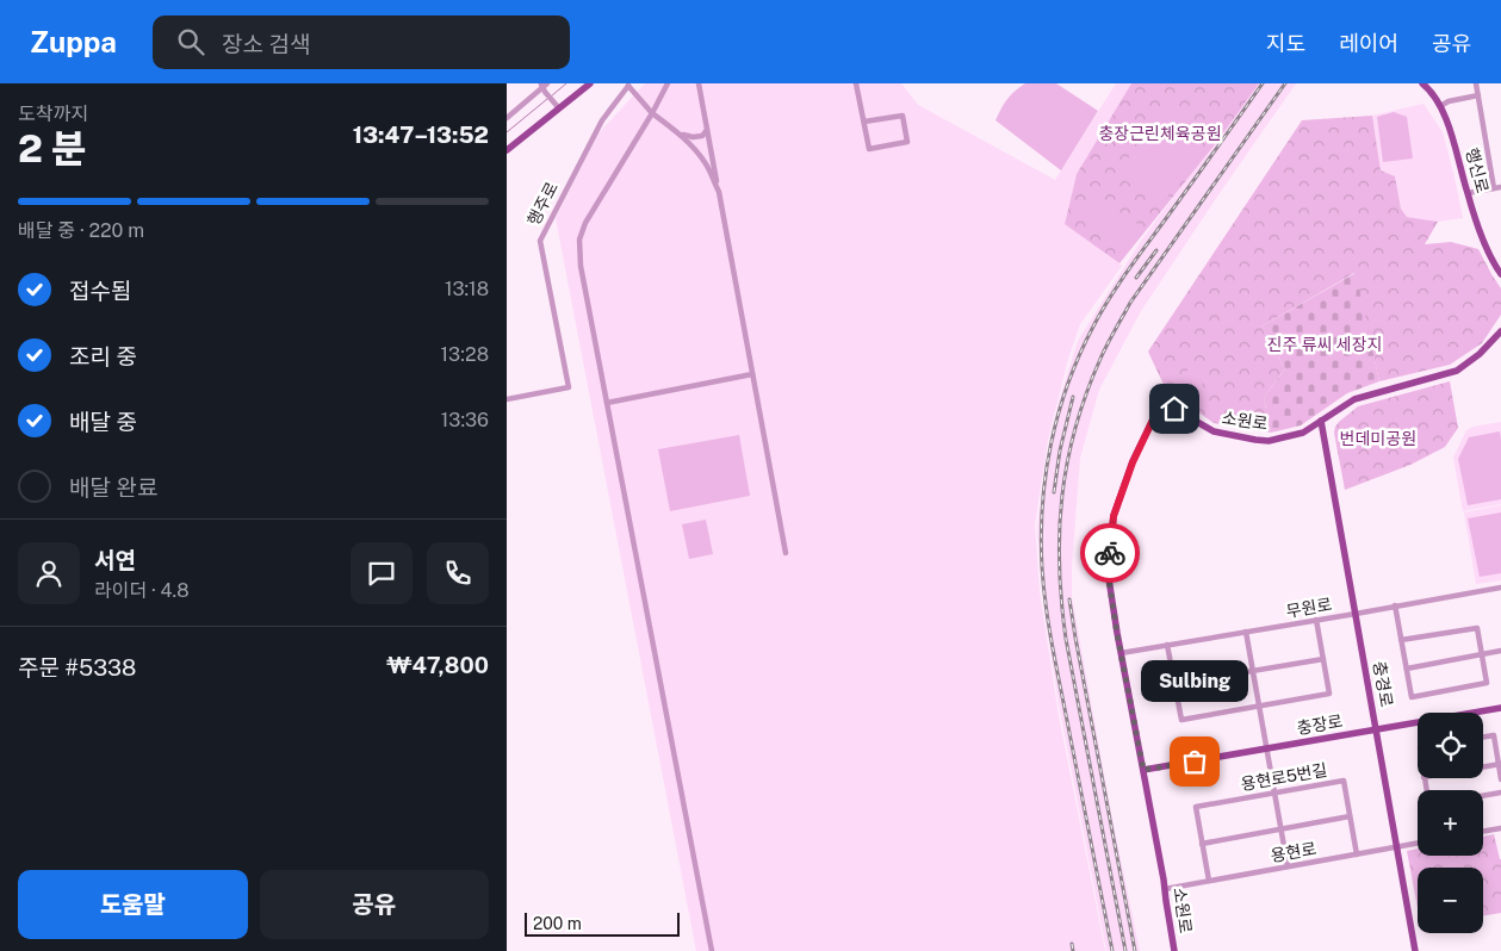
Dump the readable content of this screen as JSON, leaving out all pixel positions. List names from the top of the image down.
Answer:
{
  "streets": {
    "main road": [
      "행신로",
      "소원로",
      "충경로",
      "충장로"
    ],
    "street": [
      "행주로",
      "무원로",
      "용현로5번길",
      "용현로"
    ]
  },
  "crossings": [
    ["소원로", "무원로"],
    ["소원로", "충경로"],
    ["소원로", "충장로"],
    ["소원로", "용현로"],
    ["무원로", "충경로"],
    ["충경로", "충장로"],
    ["충경로", "용현로"],
    ["용현로5번길", "용현로"]
  ],
  "parks": ["충장근린체육공원", "진주 류씨 세장지", "번데미공원"],
  "places": ["Sulbing"],
  "scale_bar": "200 m",
  "page": {
    "header": "Zuppa",
    "search": "장소 검색",
    "nav": ["지도", "레이어", "공유"],
    "heading": ["2 분", "도착까지", "13:47–13:52"],
    "panel": [
      "서연",
      "라이더 · 4.8",
      "주문 #5338",
      "₩47,800"
    ],
    "bar": "배달 중 · 220 m",
    "list": [
      ["접수됨", "13:18"],
      ["조리 중", "13:28"],
      ["배달 중", "13:36"],
      "배달 완료"
    ],
    "bubble": "Sulbing",
    "map_buttons": ["+", "−"],
    "buttons": ["도움말", "공유"],
    "scale": "200 m"
  }
}
